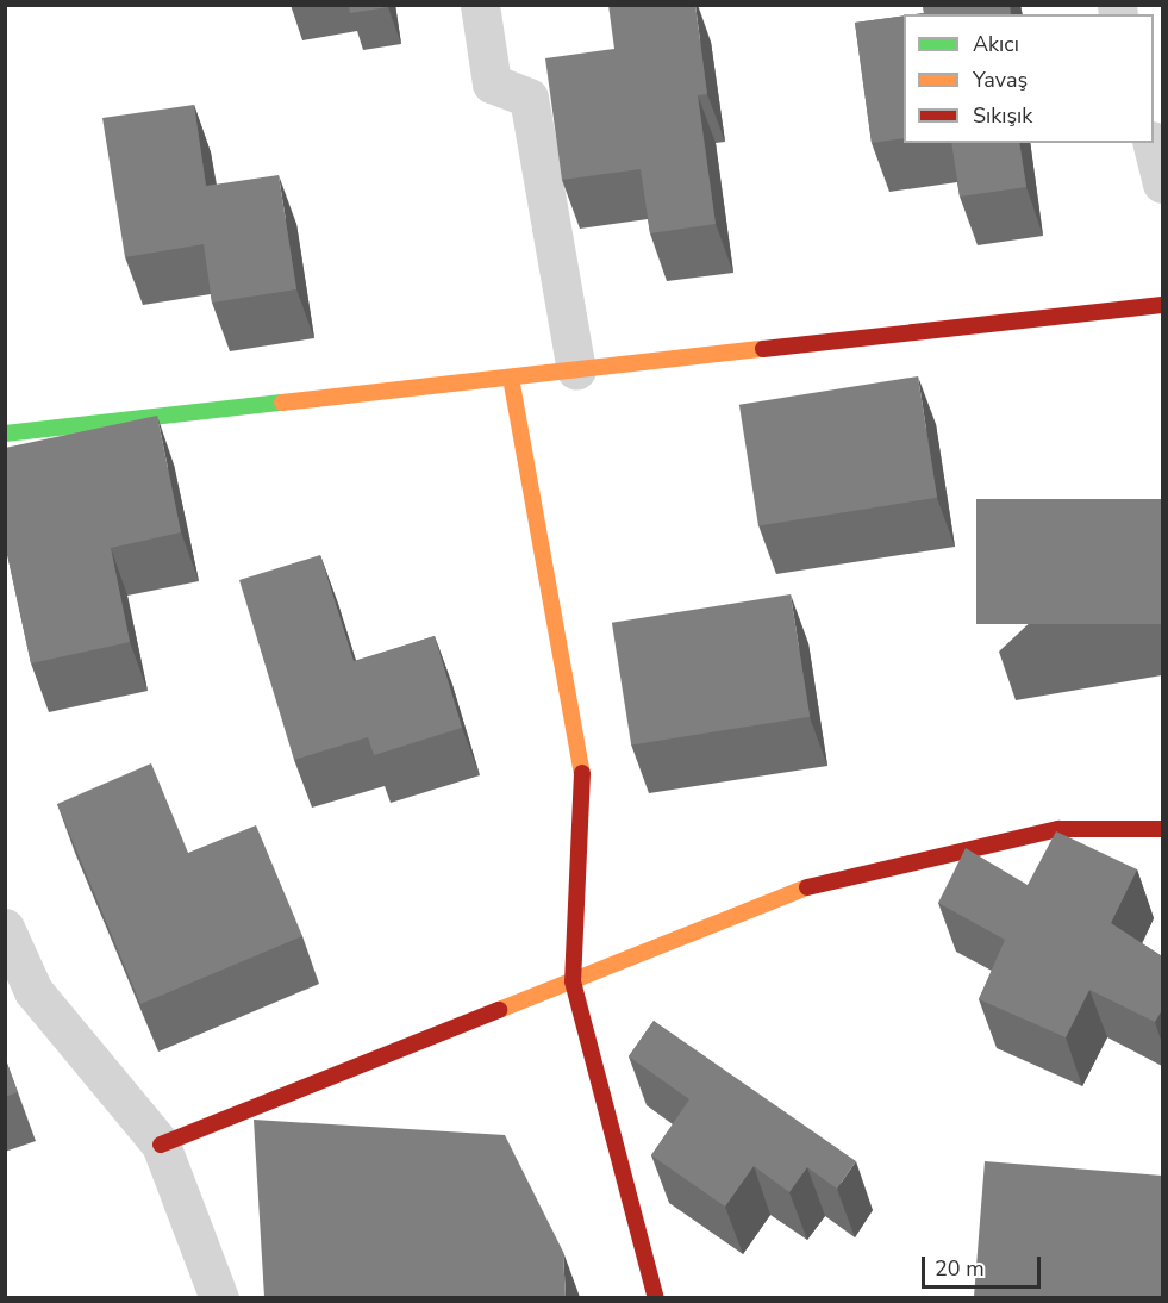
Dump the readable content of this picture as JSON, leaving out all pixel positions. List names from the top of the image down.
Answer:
{
  "legend": ["Akıcı", "Yavaş", "Sıkışık"],
  "scale_bar": "20 m"
}
